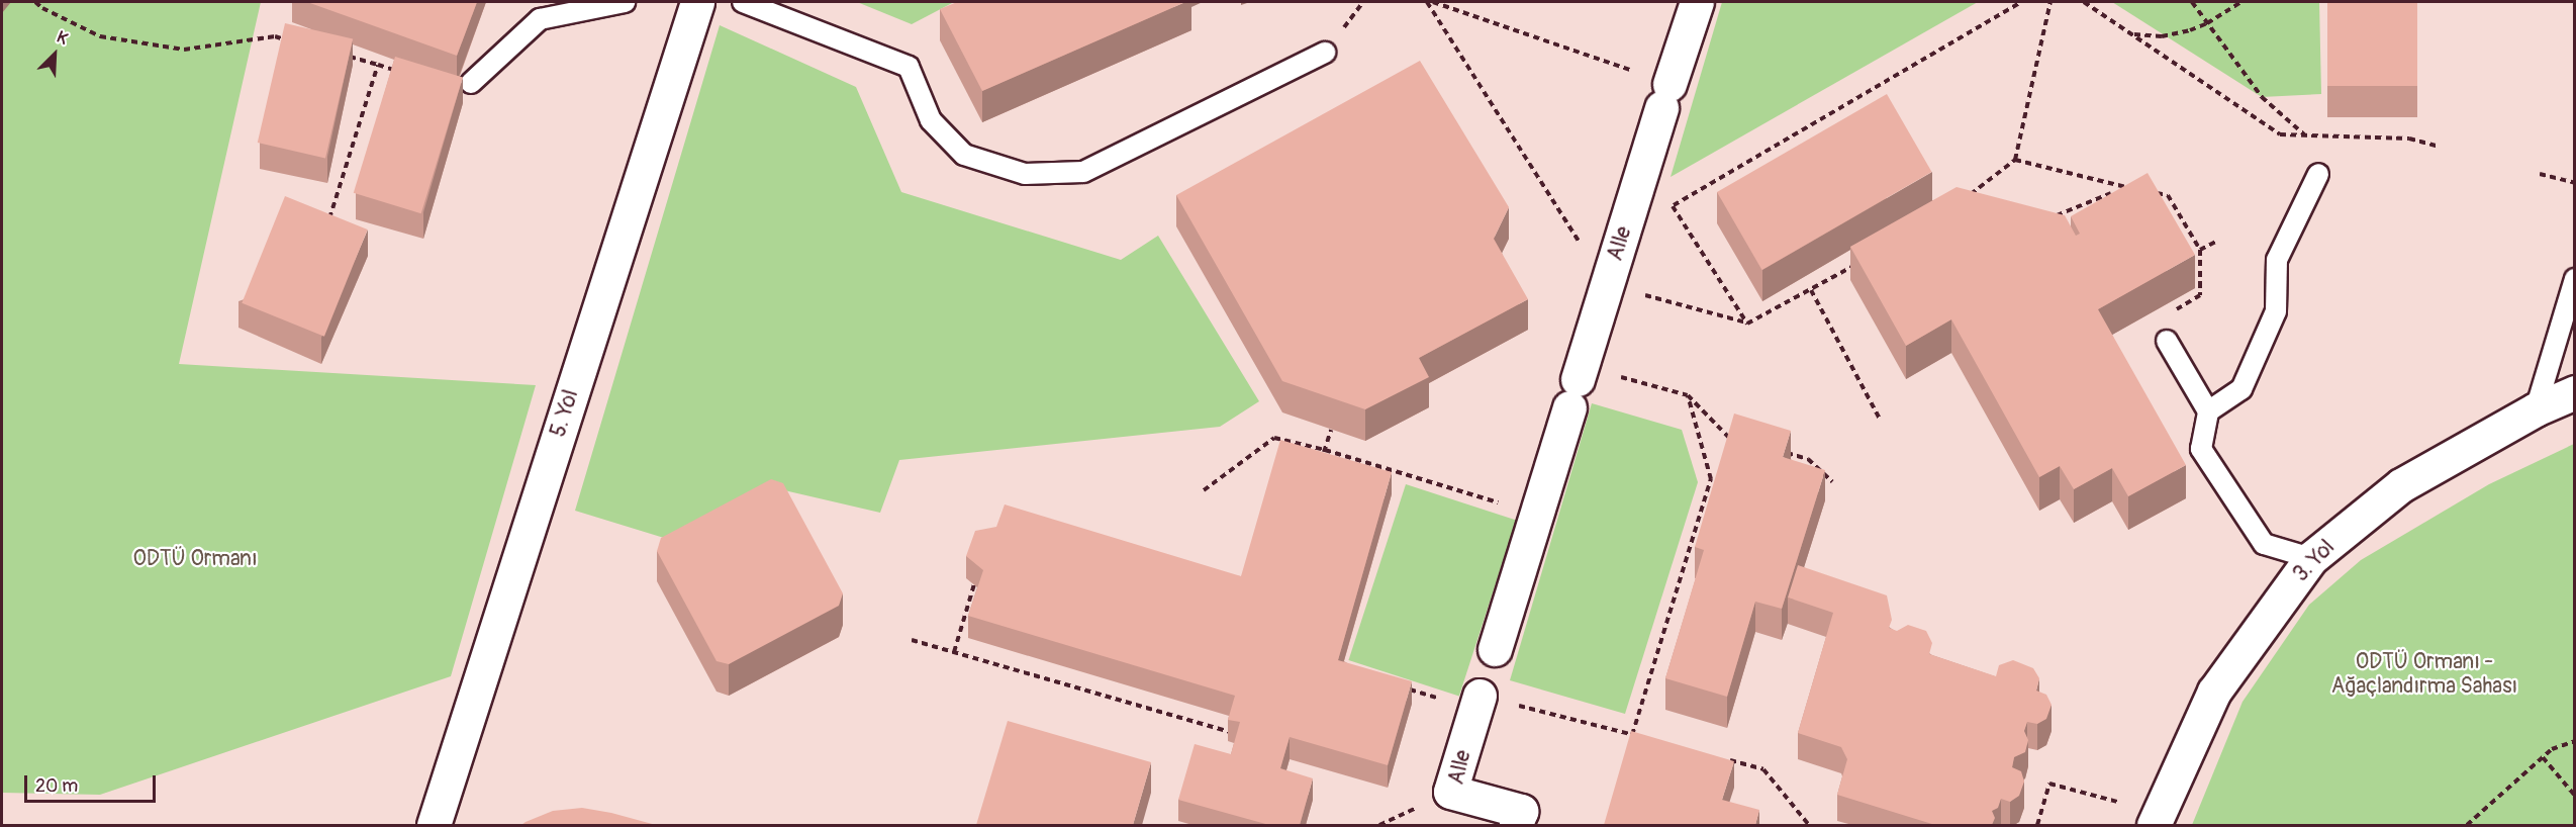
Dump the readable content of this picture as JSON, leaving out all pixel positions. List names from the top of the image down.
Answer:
{
  "streets": {
    "street": ["Alle", "5. Yol", "3. Yol"]
  },
  "parks": ["ODTÜ Ormanı", "ODTÜ Ormanı - Ağaçlandırma Sahası"],
  "scale_bar": "20 m",
  "north": "top right"
}
